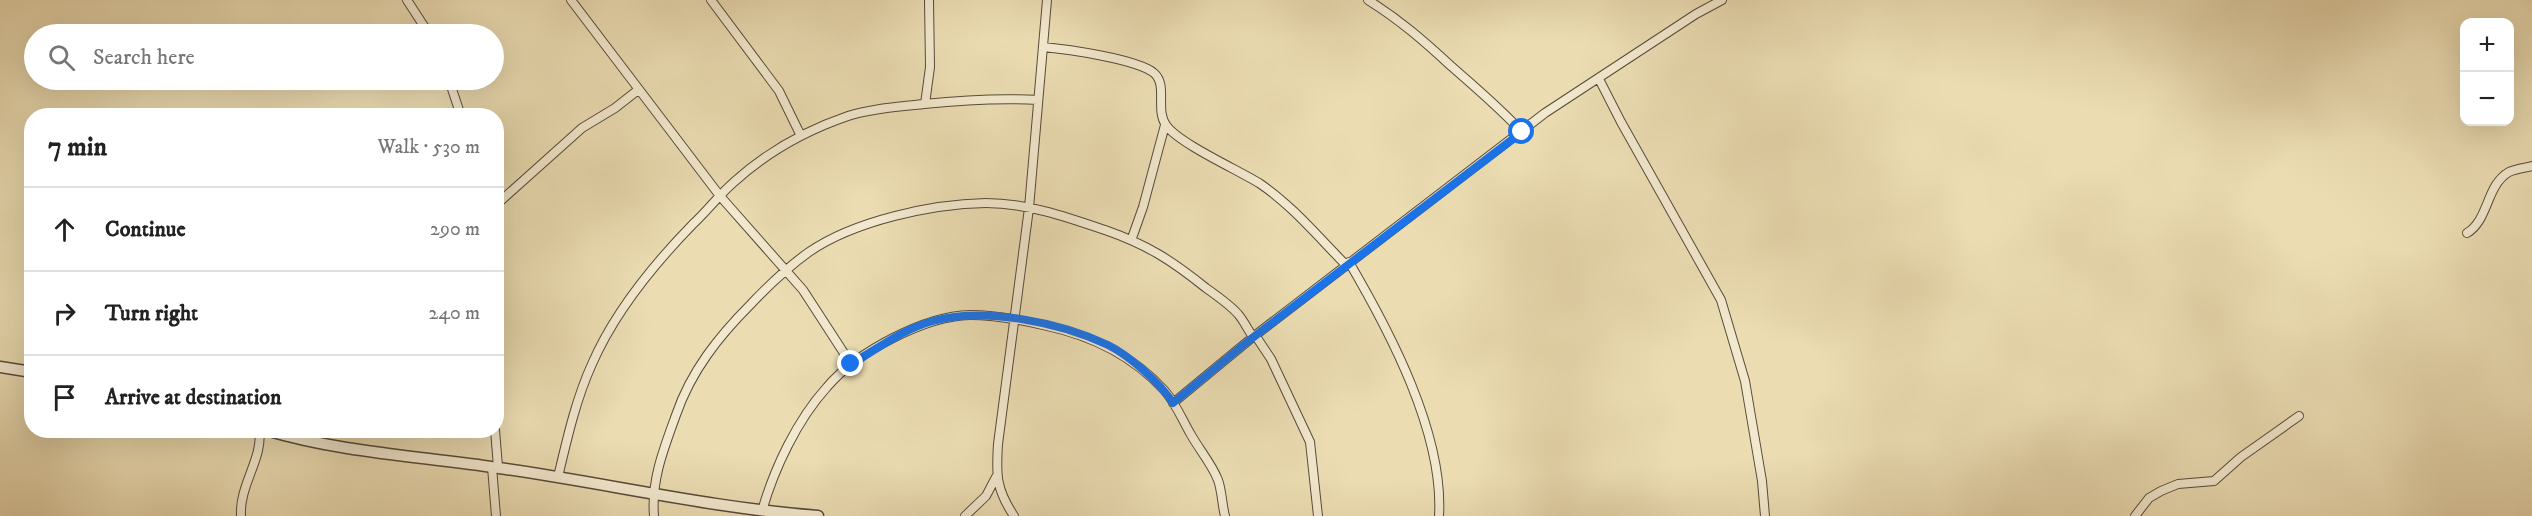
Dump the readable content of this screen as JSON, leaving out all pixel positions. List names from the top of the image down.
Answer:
{
  "page": {
    "map_buttons": ["+", "−"],
    "search": "Search here",
    "heading": ["7 min", "Walk · 530 m"],
    "list": [
      ["Continue", "290 m"],
      ["Turn right", "240 m"],
      "Arrive at destination"
    ]
  }
}
